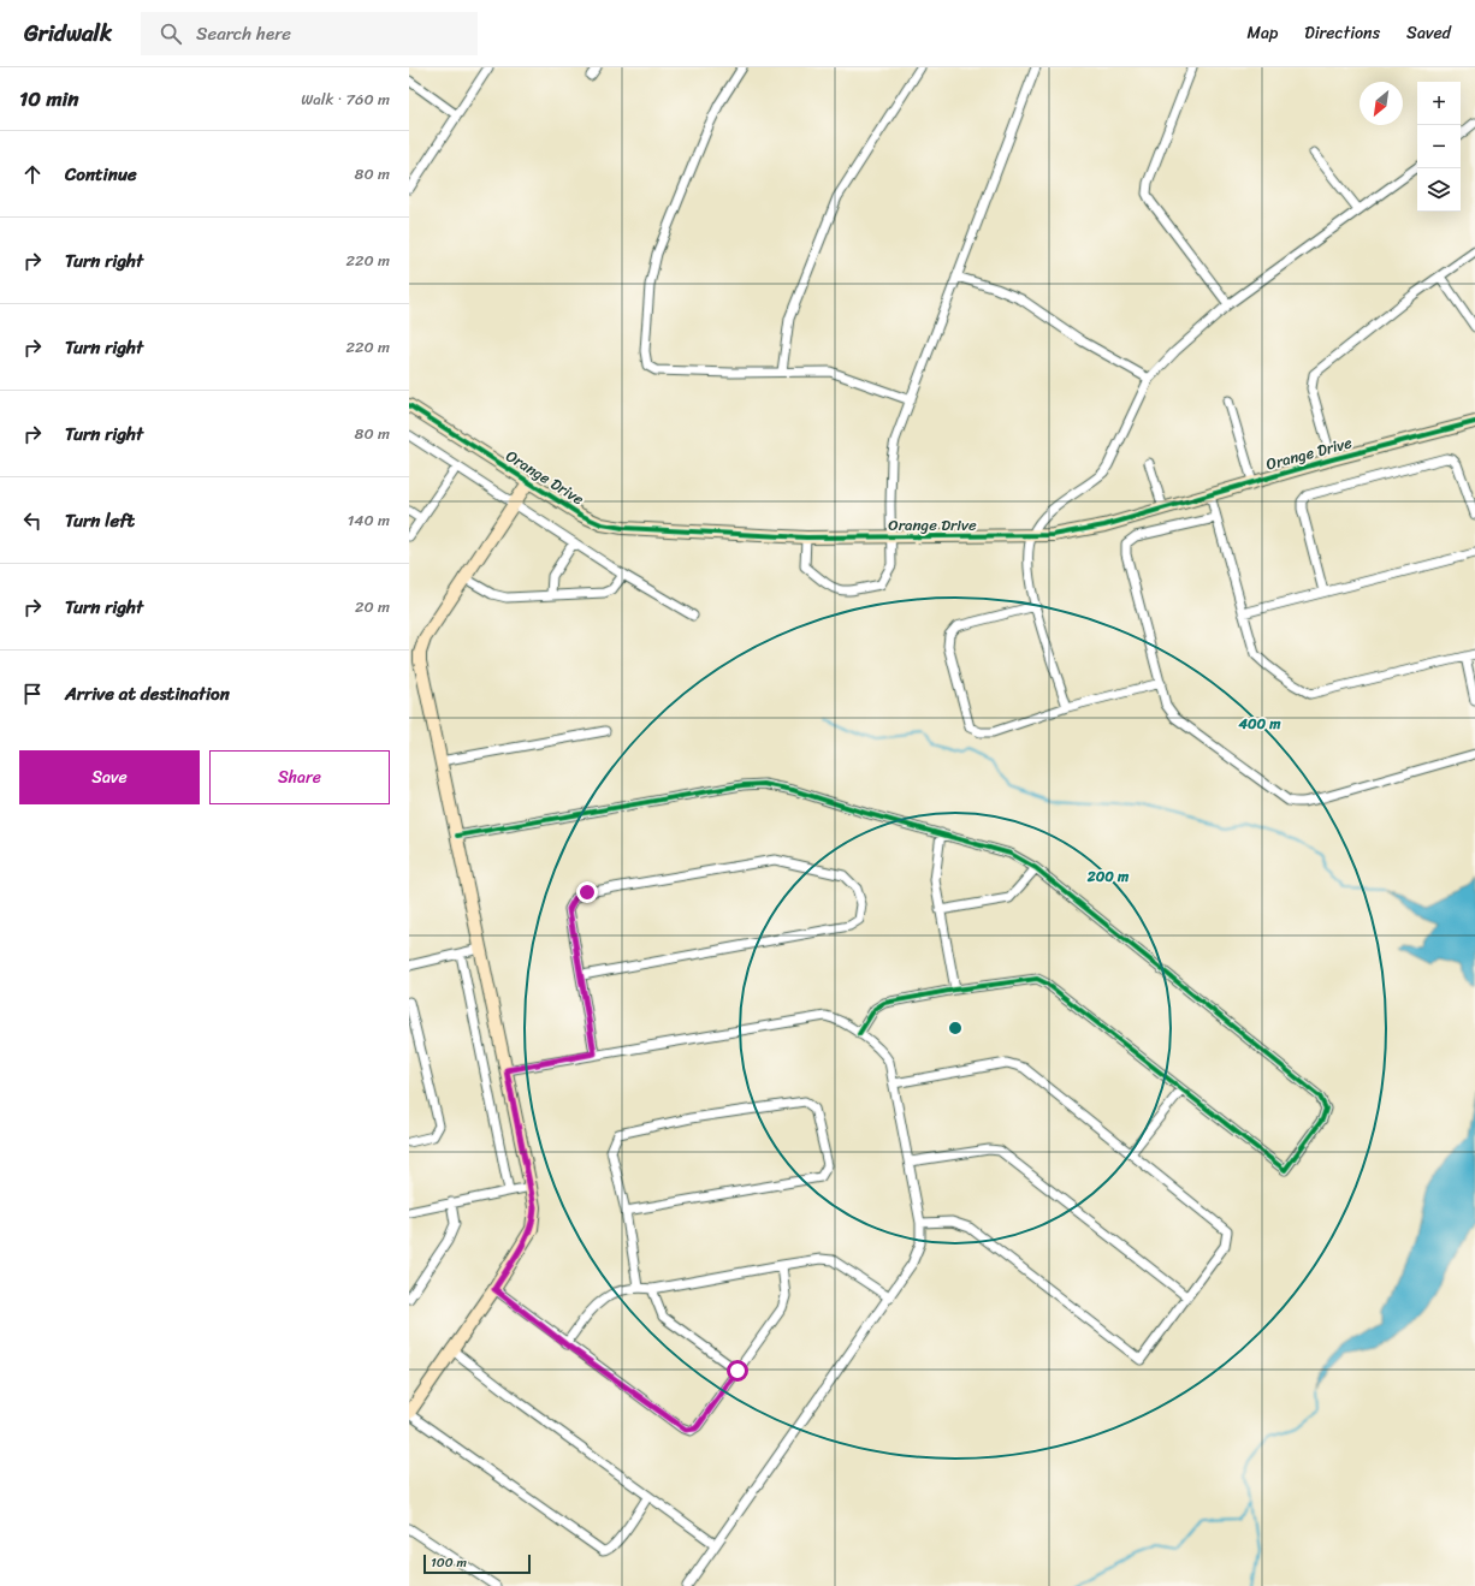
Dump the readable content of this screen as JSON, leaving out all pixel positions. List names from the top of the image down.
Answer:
{
  "streets": {
    "street": ["Orange Drive"]
  },
  "scale_bar": "100 m",
  "north": "bottom left",
  "page": {
    "header": "Gridwalk",
    "search": "Search here",
    "nav": ["Map", "Directions", "Saved"],
    "heading": ["10 min", "Walk · 760 m"],
    "map_buttons": ["+", "−"],
    "list": [
      ["Continue", "80 m"],
      ["Turn right", "220 m"],
      ["Turn right", "220 m"],
      ["Turn right", "80 m"],
      ["Turn left", "140 m"],
      ["Turn right", "20 m"],
      "Arrive at destination"
    ],
    "buttons": ["Save", "Share"],
    "scale": "100 m"
  },
  "rings": ["400 m", "200 m"]
}
